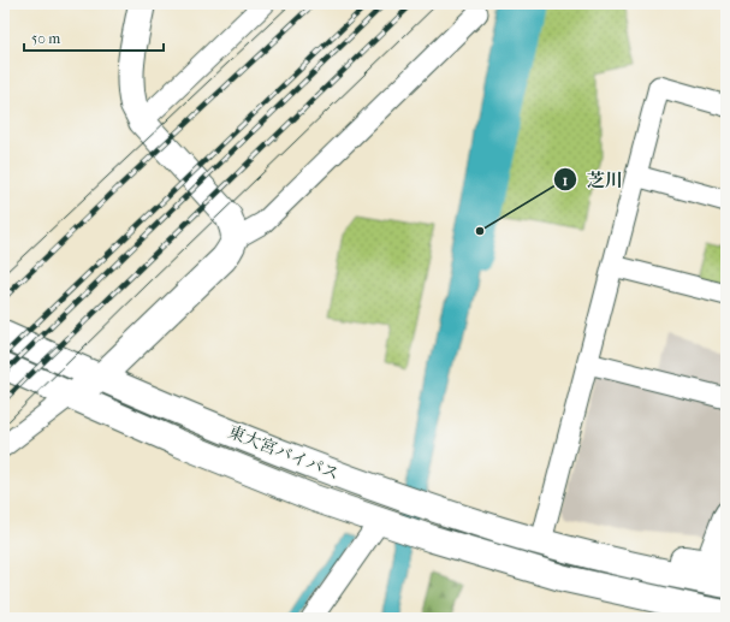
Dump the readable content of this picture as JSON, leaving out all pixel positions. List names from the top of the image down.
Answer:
{
  "streets": {
    "main road": ["東大宮バイパス"]
  },
  "places": ["芝川"],
  "scale_bar": "50 m"
}
